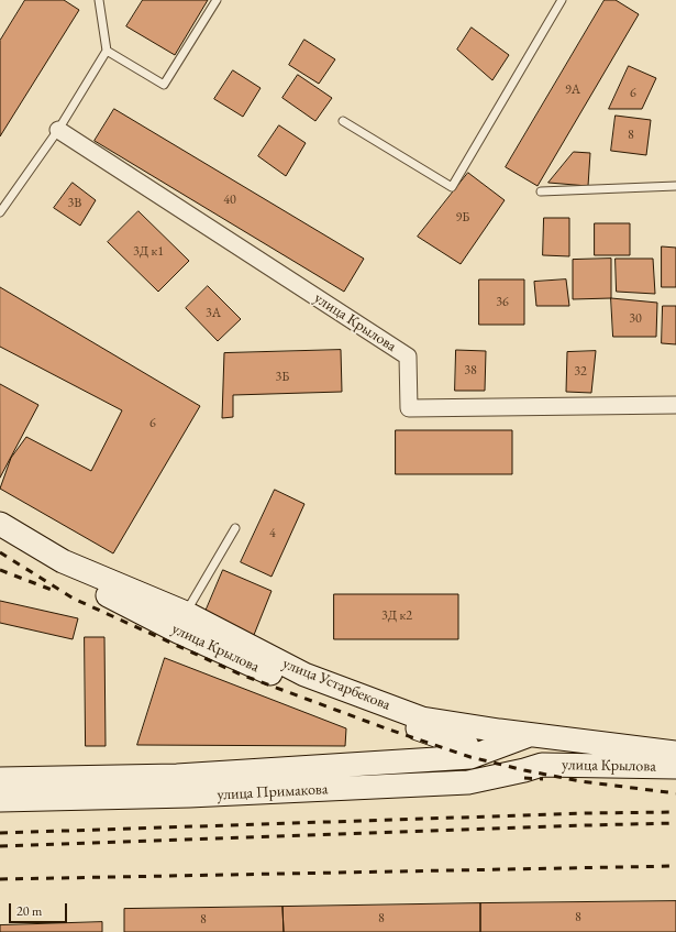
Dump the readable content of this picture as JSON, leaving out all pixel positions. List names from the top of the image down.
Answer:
{
  "streets": {
    "main road": ["улица Крылова", "улица Устарбекова", "улица Примакова"]
  },
  "crossings": [
    ["улица Крылова", "улица Устарбекова"],
    ["улица Крылова", "улица Примакова"]
  ],
  "house_numbers": [
    "9А",
    "6",
    "8",
    "40",
    "3В",
    "9Б",
    "3Д к1",
    "36",
    "3А",
    "30",
    "38",
    "32",
    "3Б",
    "6",
    "4",
    "3Д к2",
    "8",
    "8",
    "8"
  ],
  "scale_bar": "20 m"
}
